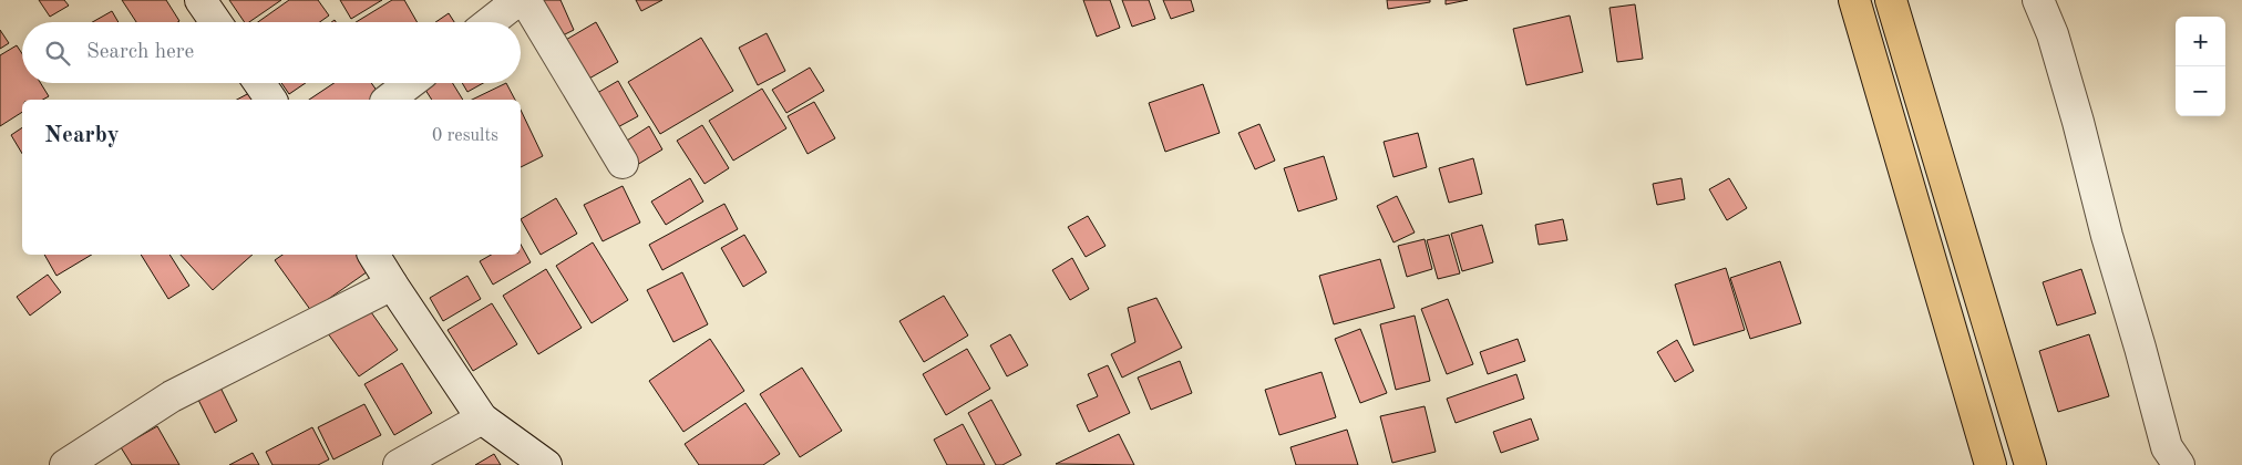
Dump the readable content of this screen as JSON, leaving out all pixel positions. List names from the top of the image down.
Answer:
{
  "page": {
    "map_buttons": ["+", "−"],
    "search": "Search here",
    "heading": ["Nearby", "0 results"]
  }
}
